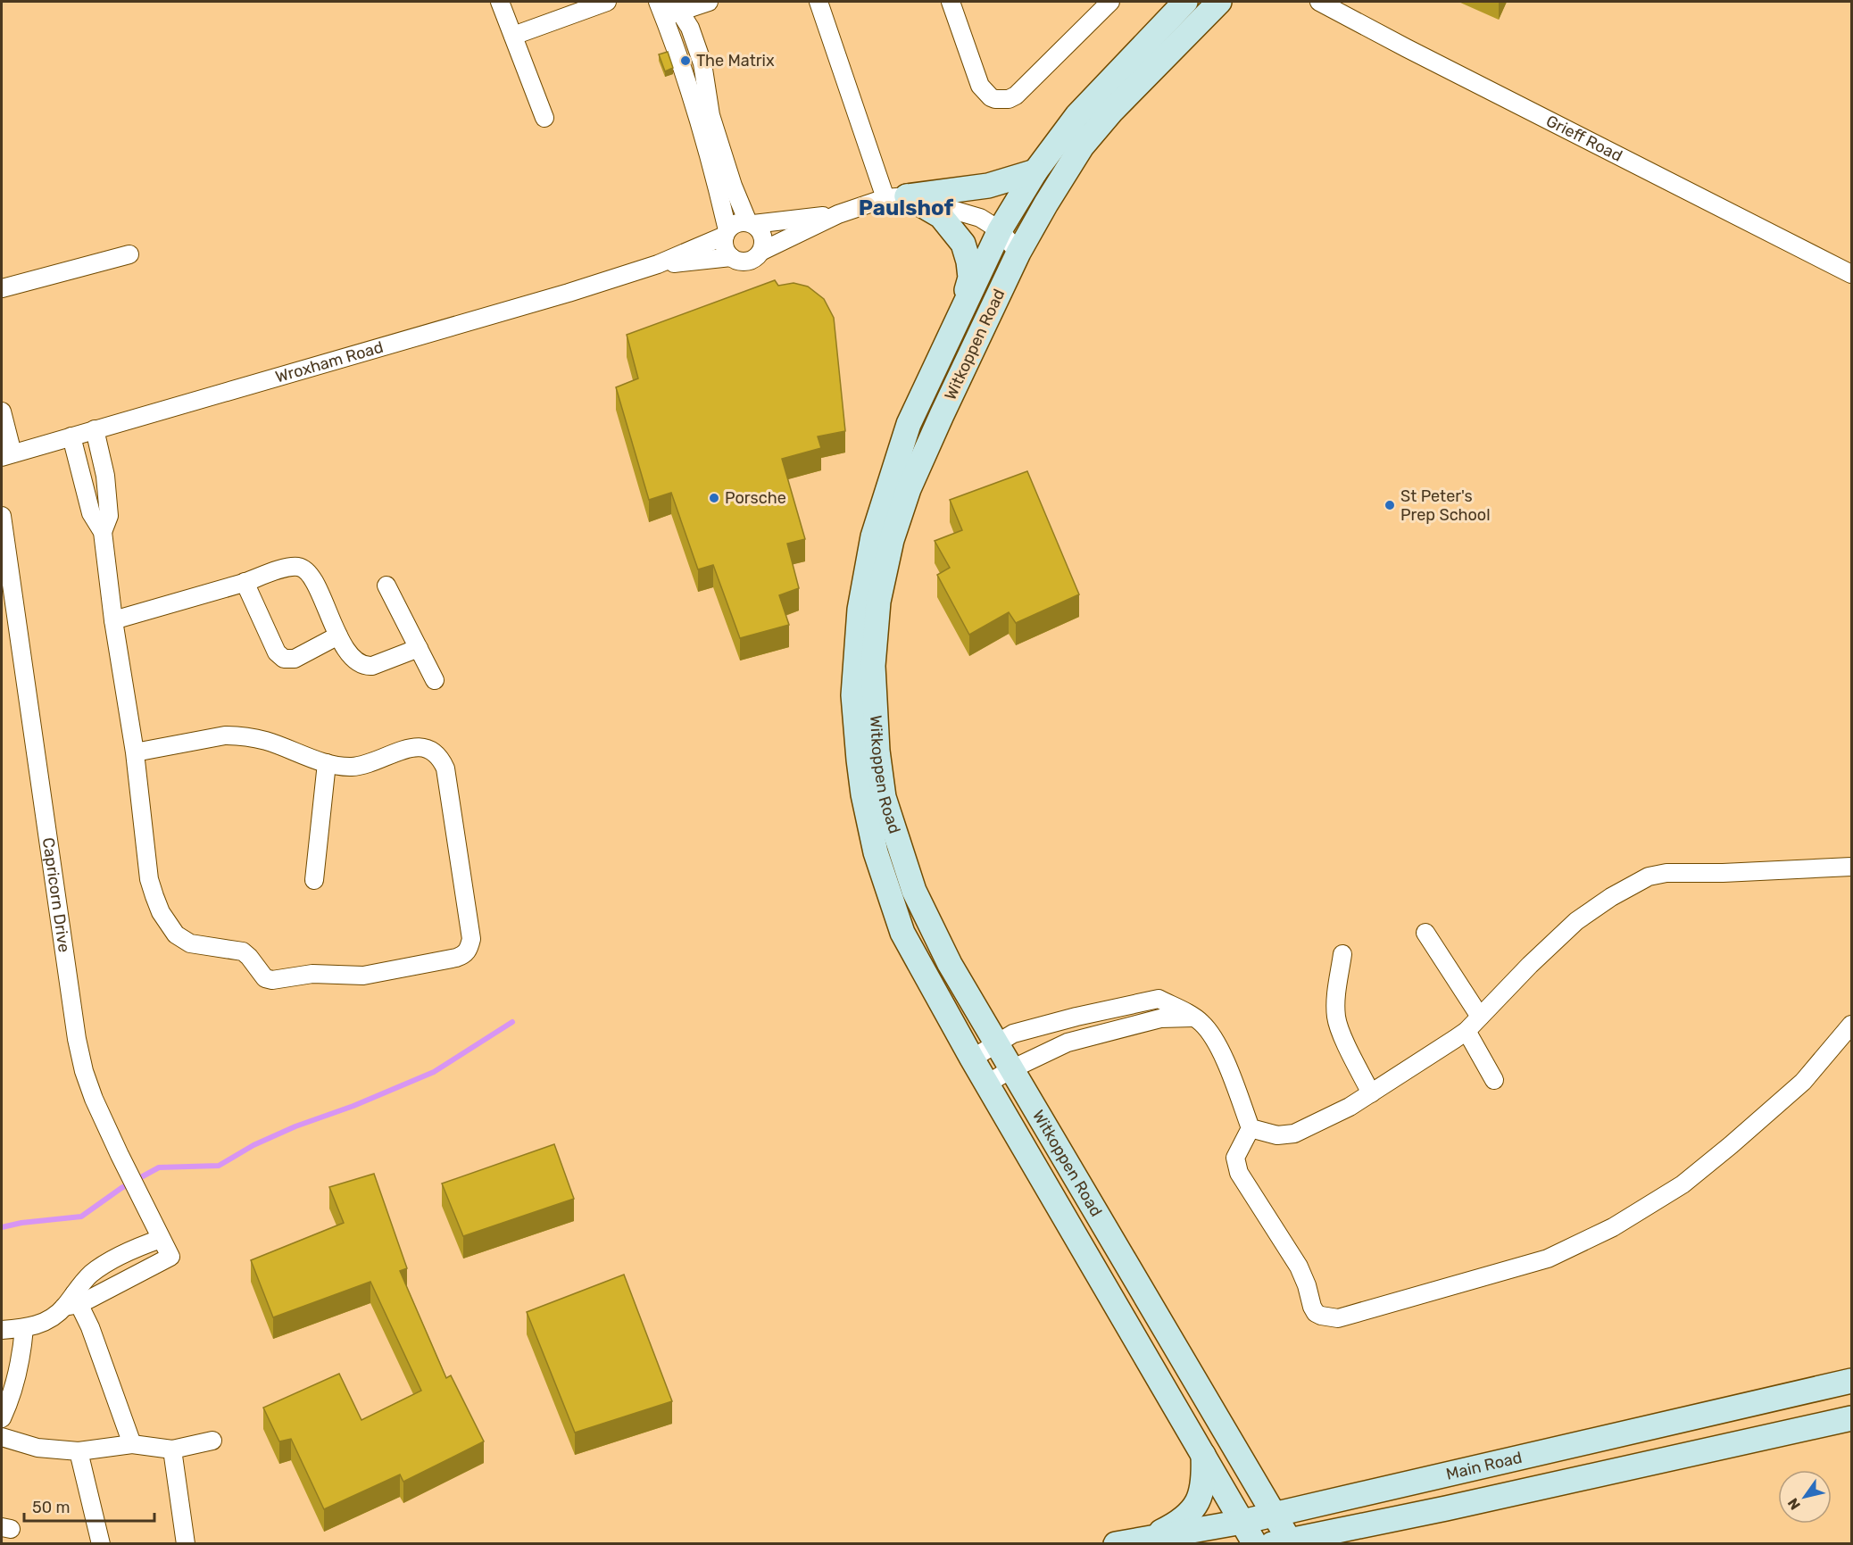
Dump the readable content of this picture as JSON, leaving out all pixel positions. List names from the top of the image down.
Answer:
{
  "streets": {
    "main road": ["Witkoppen Road", "Main Road"],
    "street": ["Grieff Road", "Wroxham Road", "Capricorn Drive"]
  },
  "crossings": [
    ["Witkoppen Road", "Main Road"]
  ],
  "districts": ["Paulshof"],
  "places": ["The Matrix", "Porsche", "St Peter's Prep School"],
  "scale_bar": "50 m",
  "north": "bottom left"
}
